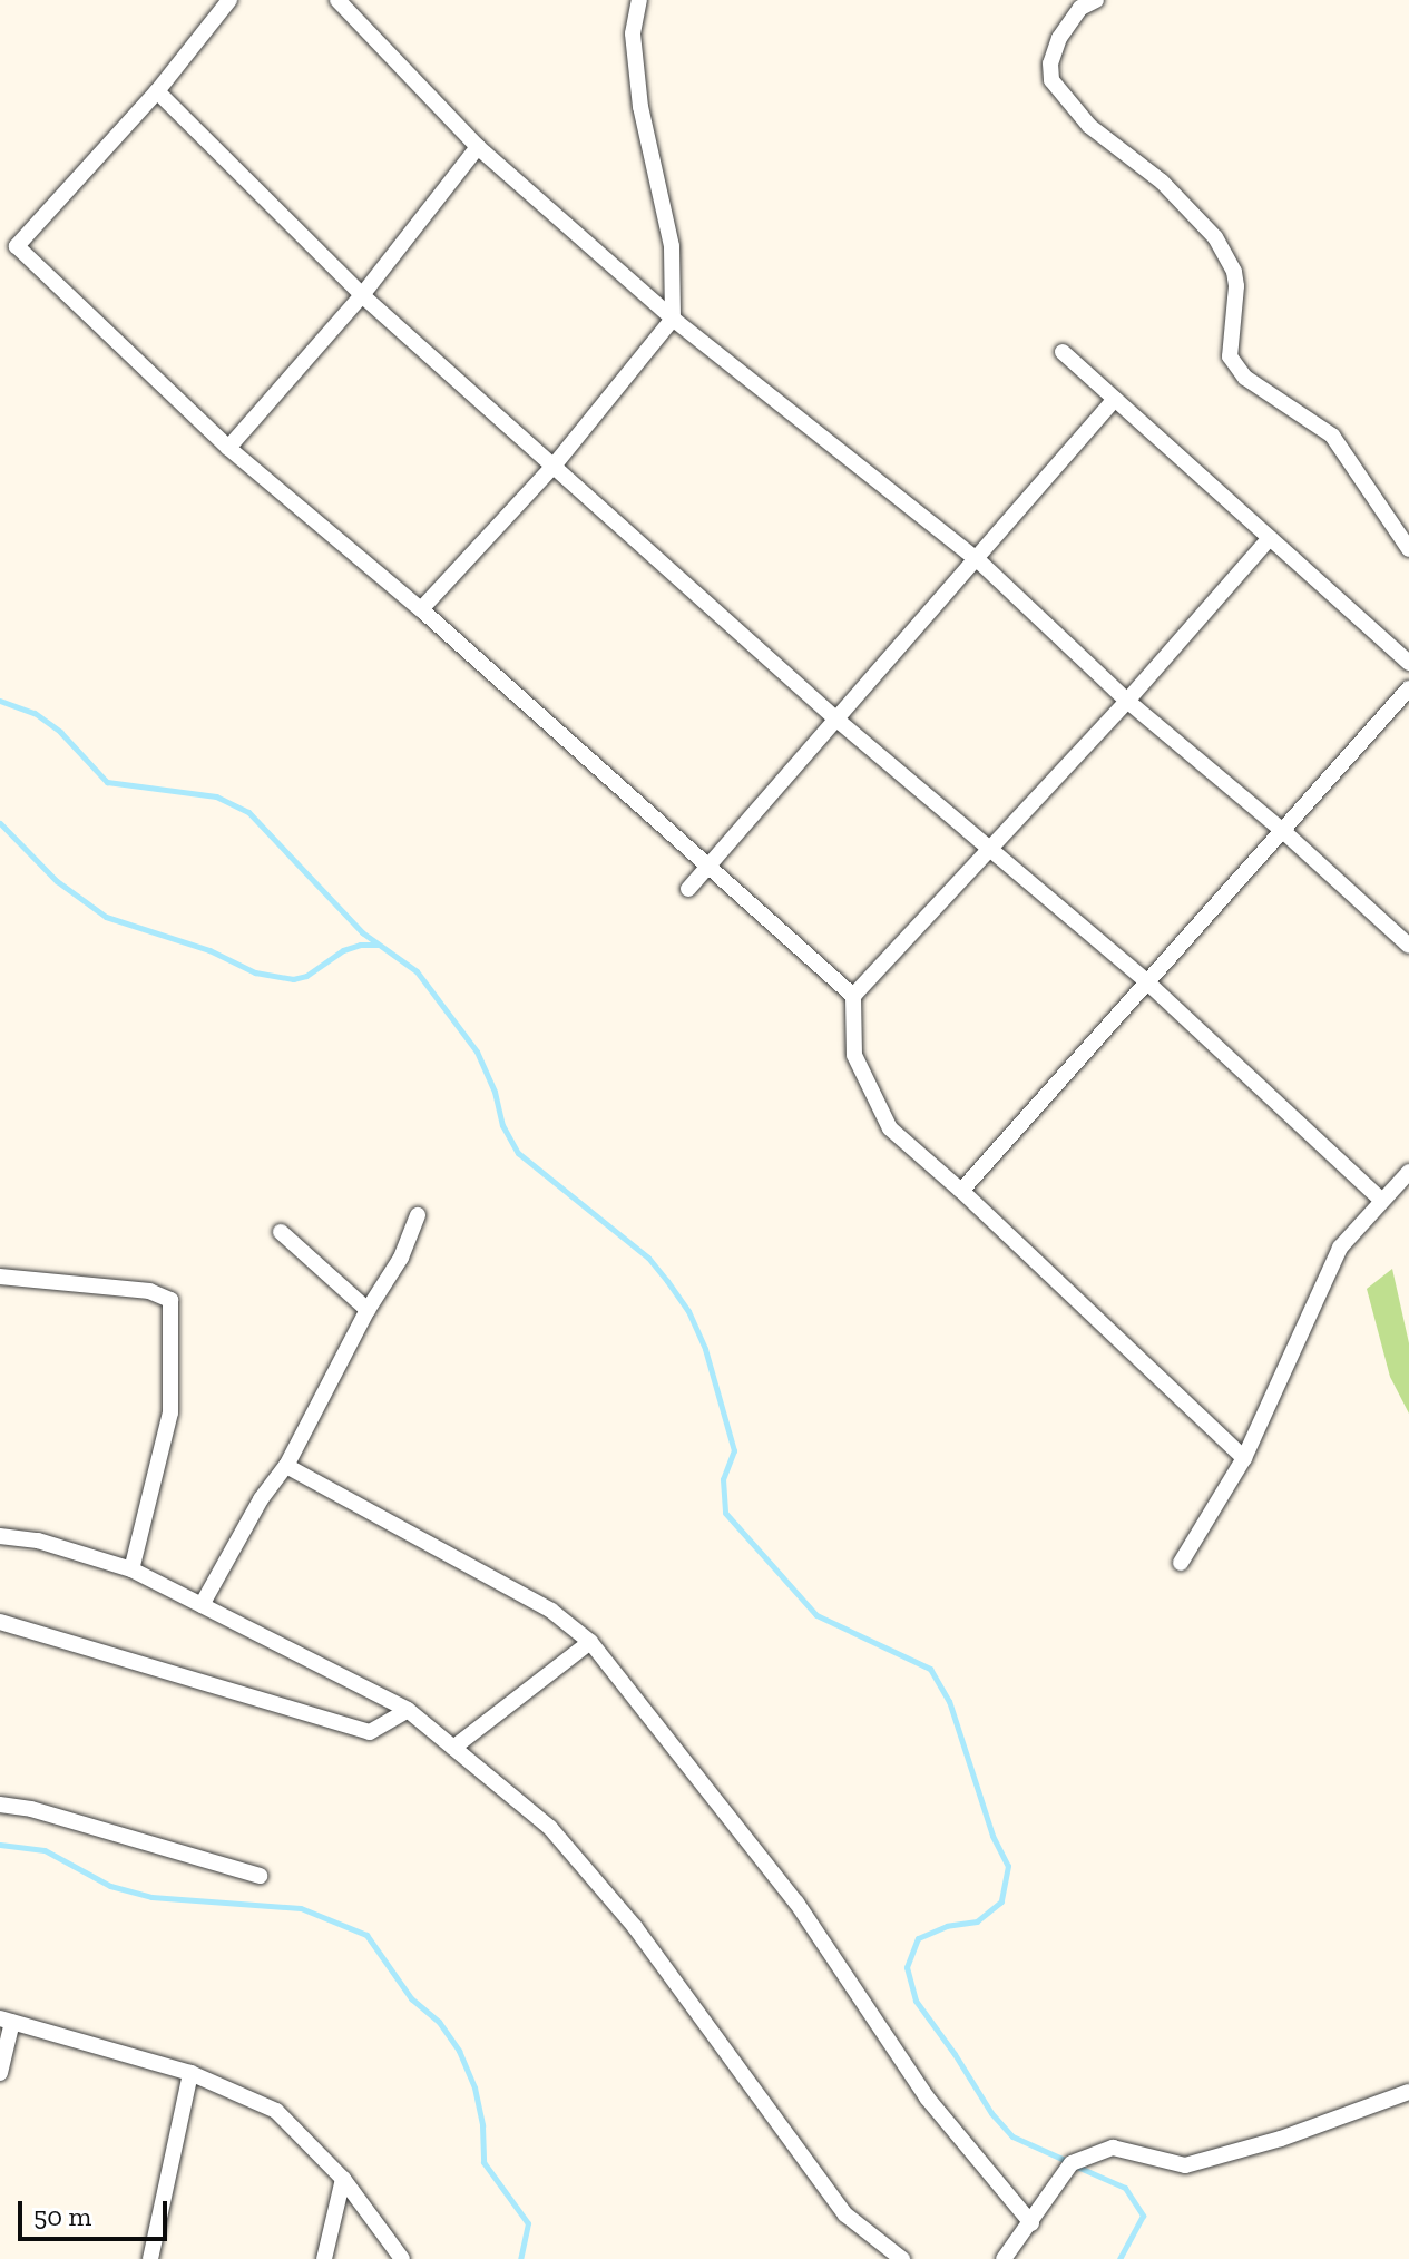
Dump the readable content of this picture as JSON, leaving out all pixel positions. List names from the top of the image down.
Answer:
{
  "scale_bar": "50 m"
}
